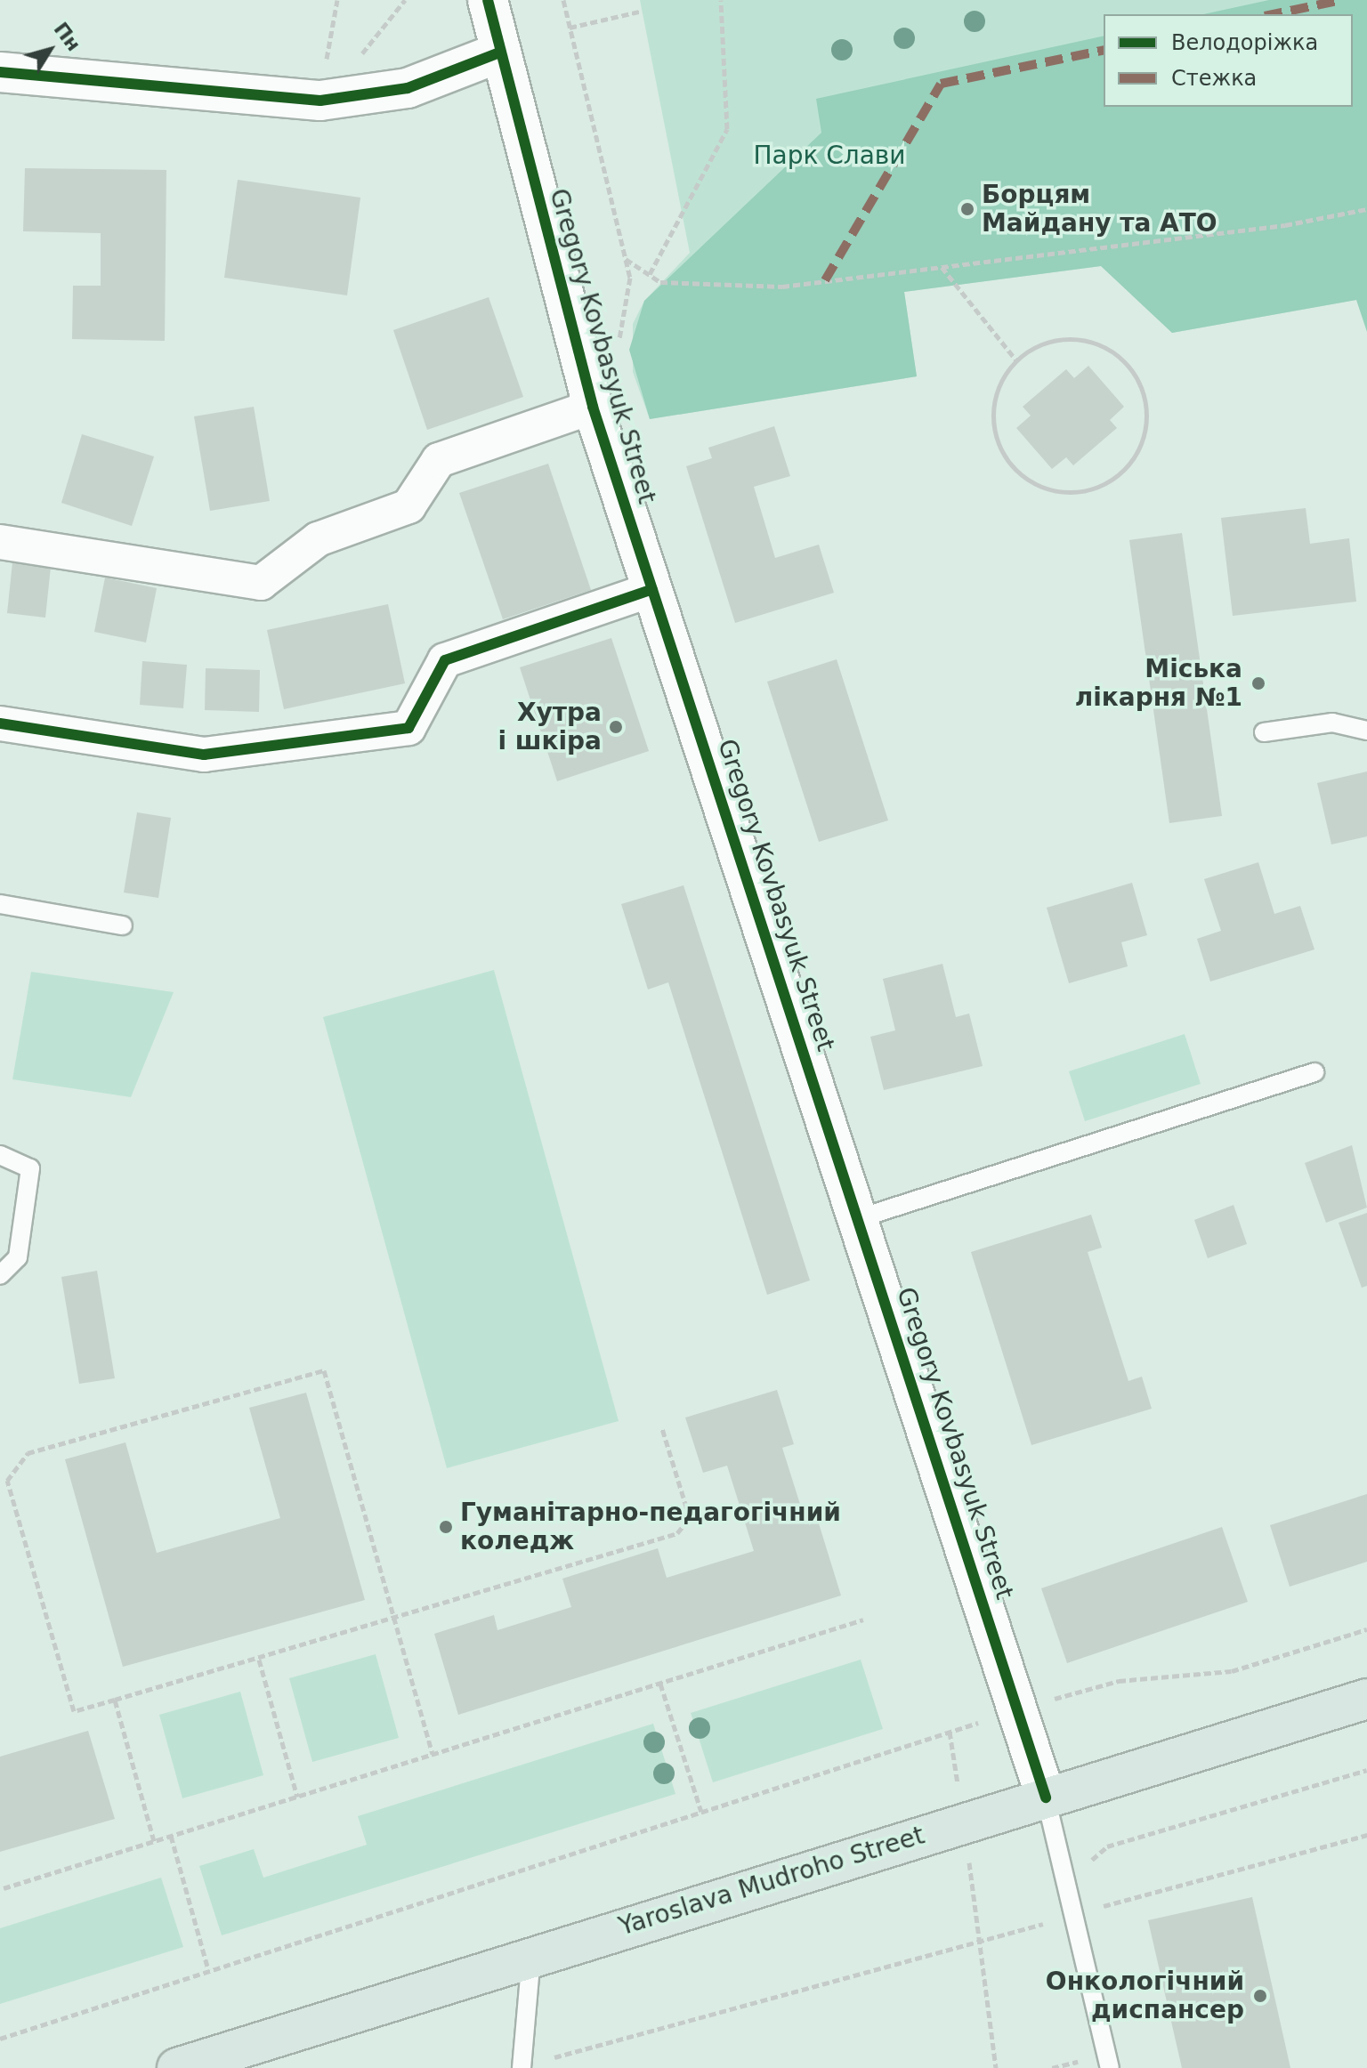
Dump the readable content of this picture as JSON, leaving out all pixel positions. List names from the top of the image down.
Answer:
{
  "streets": {
    "main road": ["Yaroslava Mudroho Street"],
    "street": ["Gregory Kovbasyuk Street"]
  },
  "crossings": [
    ["Gregory Kovbasyuk Street", "Yaroslava Mudroho Street"]
  ],
  "parks": ["Парк Слави"],
  "places": [
    "Борцям Майдану та АТО",
    "Міська лікарня №1",
    "Хутра і шкіра",
    "Гуманітарно-педагогічний коледж",
    "Онкологічний диспансер"
  ],
  "legend": ["Велодоріжка", "Стежка"],
  "north": "top right"
}
